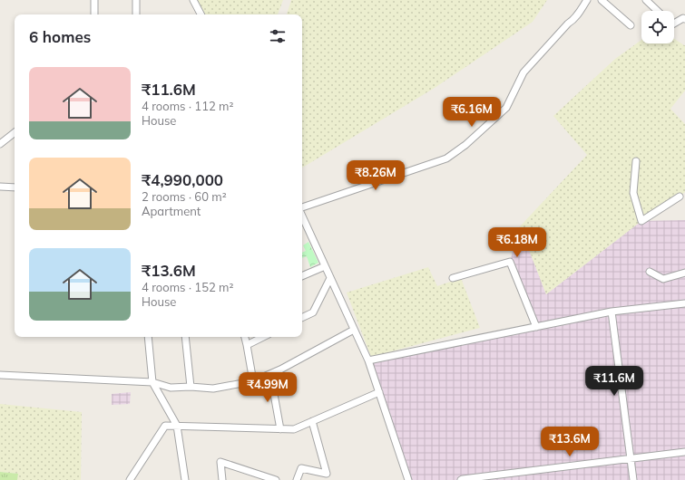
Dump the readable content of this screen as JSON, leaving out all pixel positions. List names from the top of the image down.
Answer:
{
  "page": {
    "heading": "6 homes",
    "list": [
      {
        "name": "₹11.6M",
        "note": "4 rooms · 112 m² · House"
      },
      {
        "name": "₹4,990,000",
        "note": "2 rooms · 60 m² · Apartment"
      },
      {
        "name": "₹13.6M",
        "note": "4 rooms · 152 m² · House"
      }
    ],
    "price": [
      "₹6.16M",
      "₹8.26M",
      "₹6.18M",
      "₹11.6M",
      "₹4.99M",
      "₹13.6M"
    ]
  }
}
